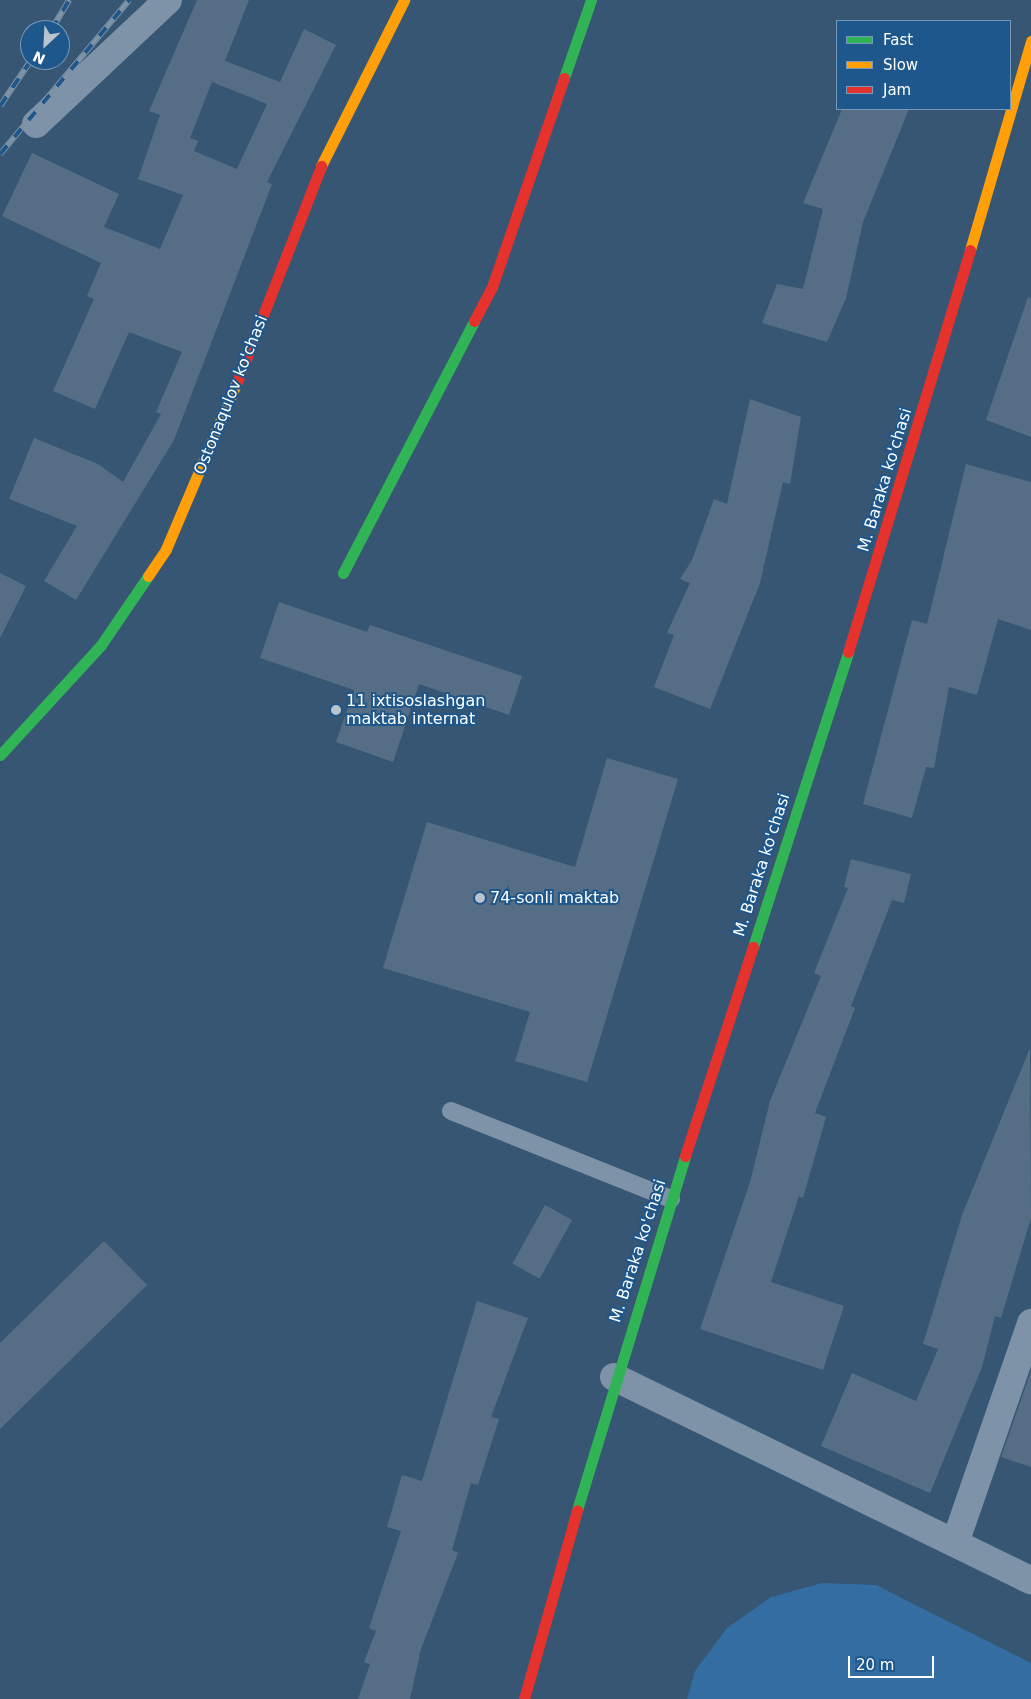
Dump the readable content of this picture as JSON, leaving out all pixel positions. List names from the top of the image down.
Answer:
{
  "streets": {
    "street": ["Ostonaqulov ko'chasi", "M. Baraka ko'chasi"]
  },
  "places": ["11 ixtisoslashgan maktab internat", "74-sonli maktab"],
  "legend": ["Fast", "Slow", "Jam"],
  "scale_bar": "20 m",
  "north": "bottom left"
}
